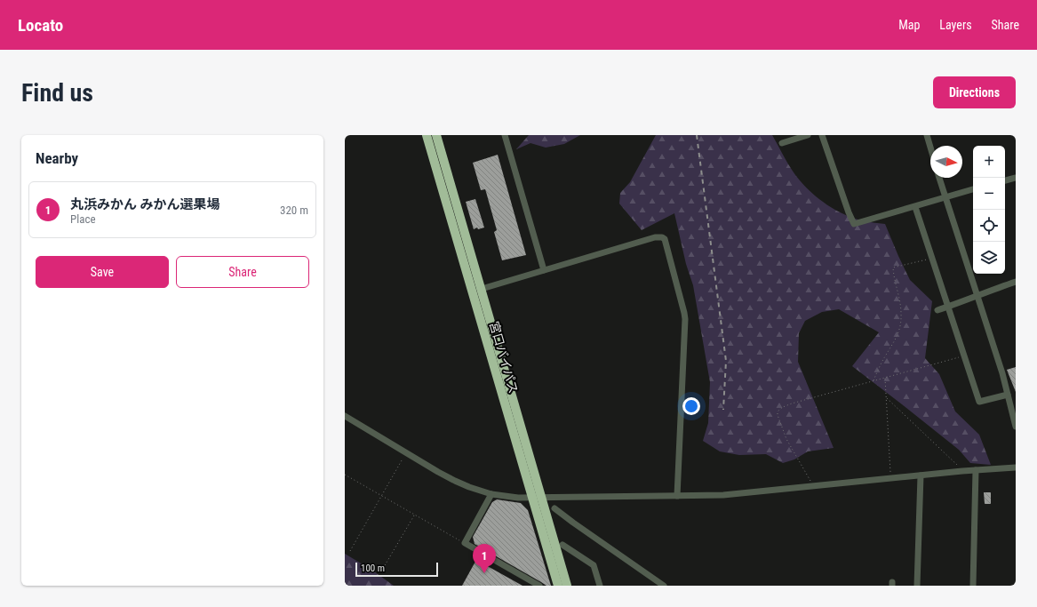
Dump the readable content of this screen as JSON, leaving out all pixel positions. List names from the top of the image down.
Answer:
{
  "streets": {
    "highway": ["宮口バイパス"]
  },
  "scale_bar": "100 m",
  "north": "right",
  "page": {
    "header": "Locato",
    "nav": ["Map", "Layers", "Share"],
    "buttons": [
      "Directions",
      ["Save", "Share"]
    ],
    "title": "Find us",
    "heading": "Nearby",
    "map_buttons": ["+", "−"],
    "list": [
      {
        "mark": "1",
        "name": "丸浜みかん みかん選果場",
        "note": "Place",
        "value": "320 m"
      }
    ],
    "pins": "1",
    "scale": "100 m"
  }
}
